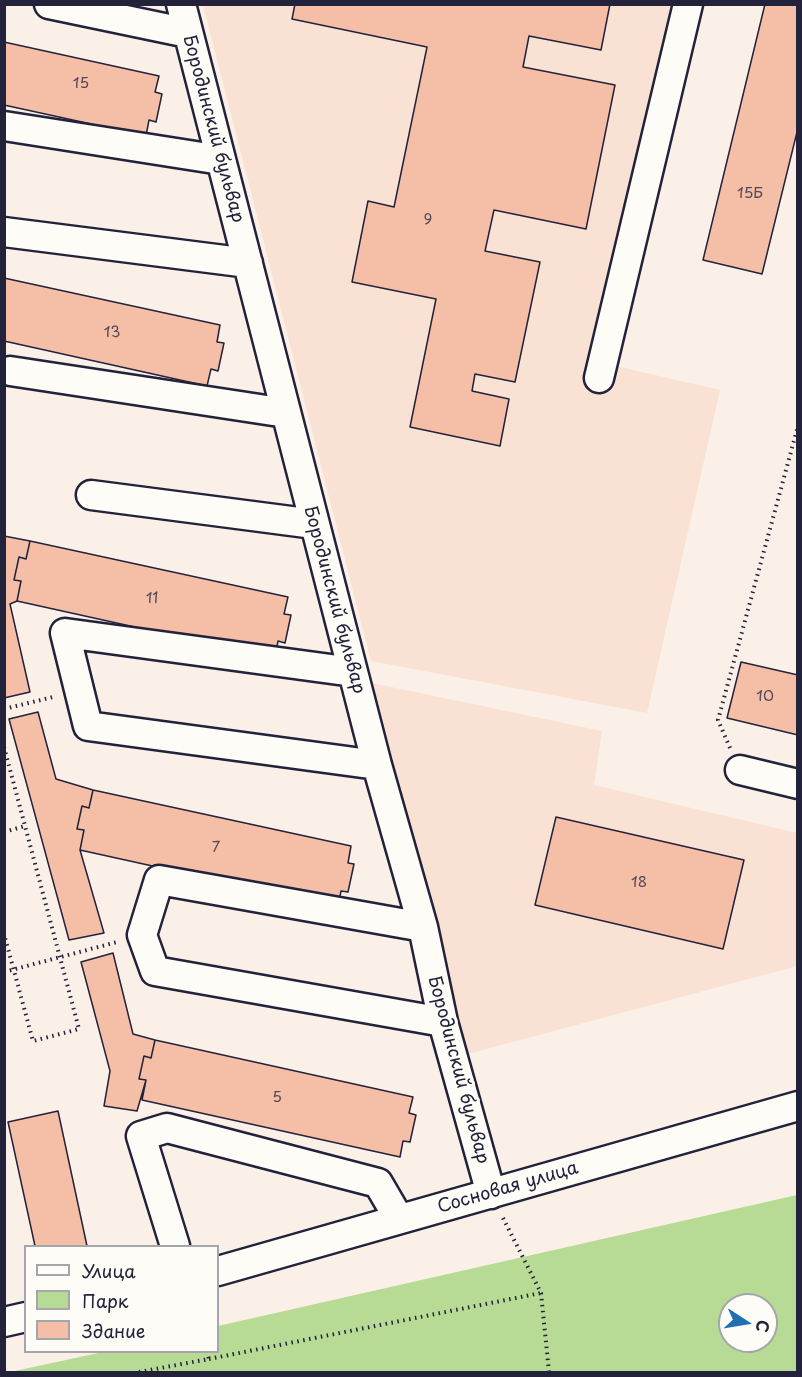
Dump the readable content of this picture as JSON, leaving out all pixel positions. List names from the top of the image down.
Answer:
{
  "streets": {
    "street": ["Бородинский бульвар", "Сосновая улица"]
  },
  "crossings": [
    ["Бородинский бульвар", "Сосновая улица"]
  ],
  "house_numbers": [
    "15",
    "15Б",
    "9",
    "13",
    "11",
    "10",
    "7",
    "18",
    "5"
  ],
  "legend": ["Улица", "Парк", "Здание"],
  "north": "right"
}
